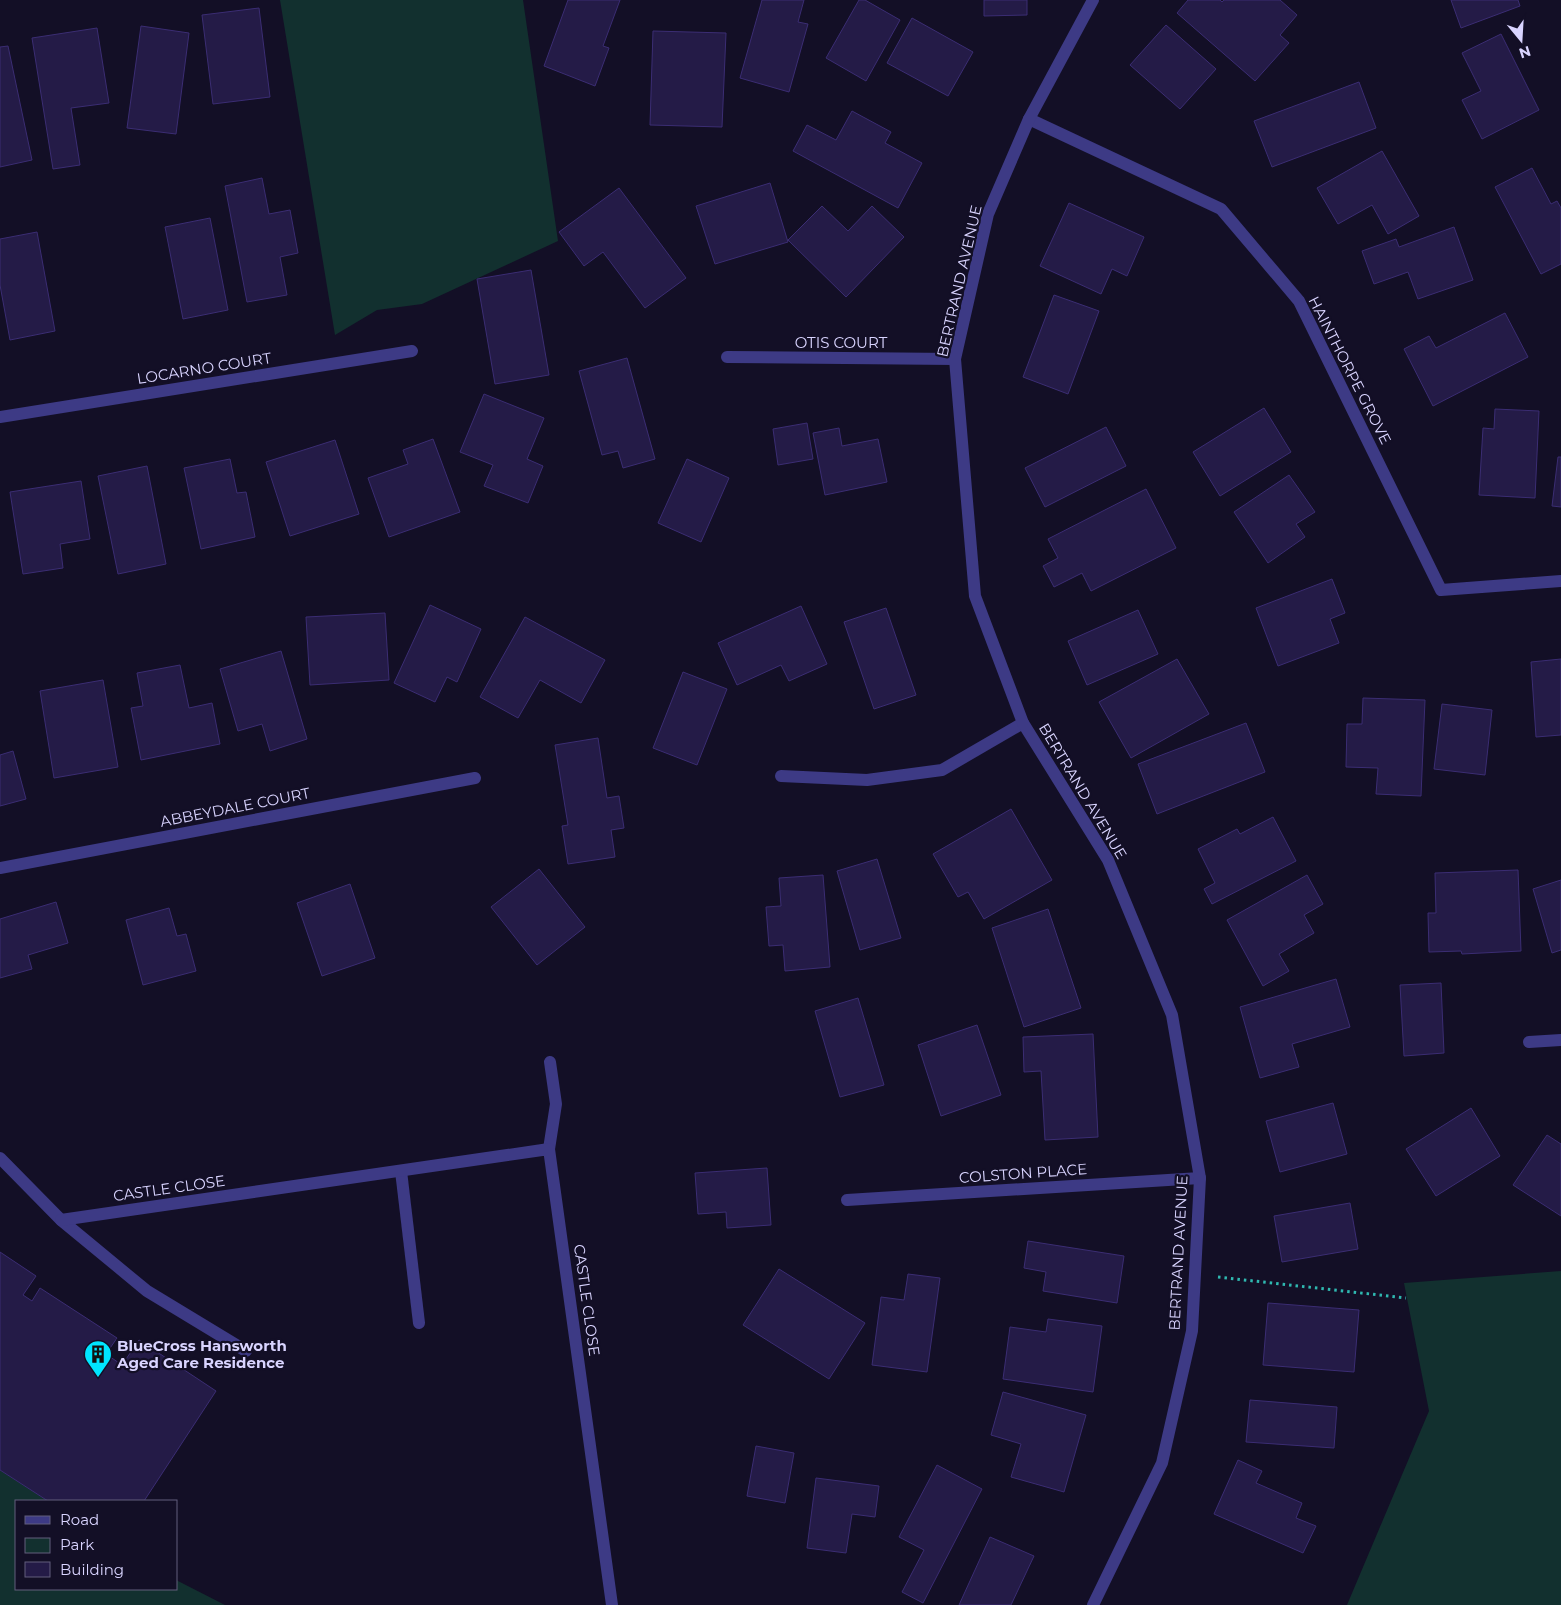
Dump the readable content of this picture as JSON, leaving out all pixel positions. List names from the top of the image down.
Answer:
{
  "streets": {
    "street": [
      "BERTRAND AVENUE",
      "OTIS COURT",
      "LOCARNO COURT",
      "HAINTHORPE GROVE",
      "ABBEYDALE COURT",
      "COLSTON PLACE",
      "CASTLE CLOSE"
    ]
  },
  "crossings": [
    ["BERTRAND AVENUE", "OTIS COURT"],
    ["BERTRAND AVENUE", "HAINTHORPE GROVE"],
    ["BERTRAND AVENUE", "COLSTON PLACE"]
  ],
  "places": {
    "building": ["BlueCross Hansworth Aged Care Residence"]
  },
  "legend": ["Road", "Park", "Building"],
  "north": "bottom"
}
